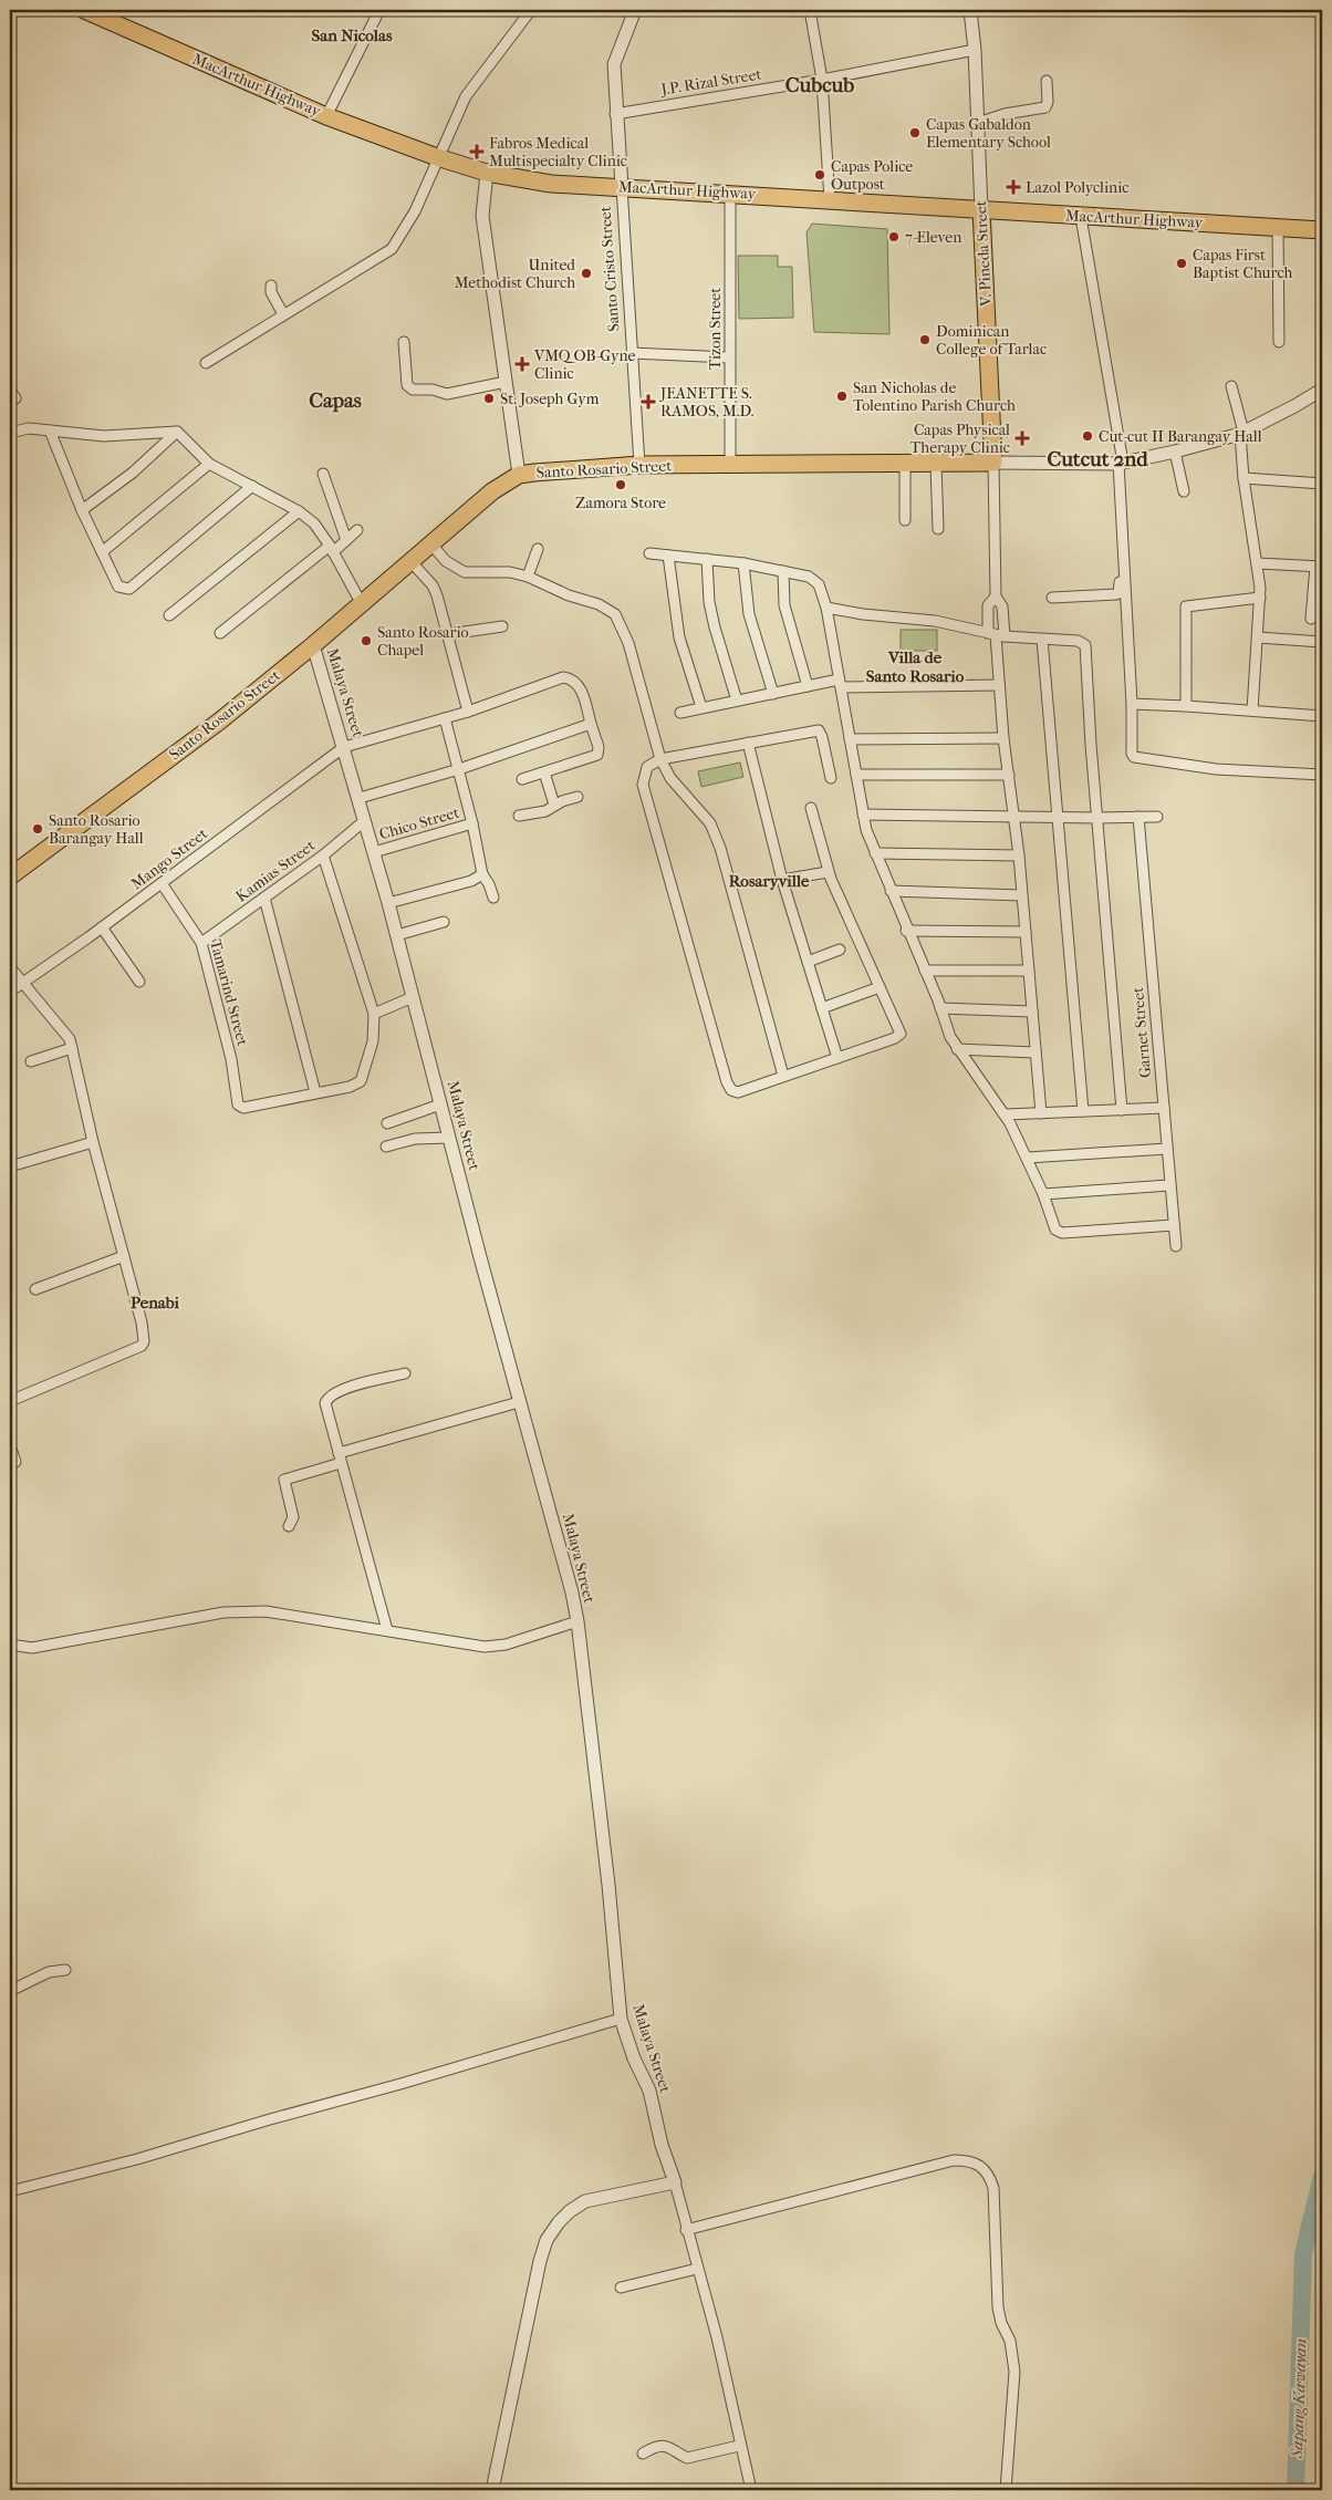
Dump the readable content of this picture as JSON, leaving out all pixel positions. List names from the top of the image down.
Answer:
{
  "streets": {
    "main road": ["MacArthur Highway", "V. Pineda Street", "Santo Rosario Street"],
    "street": [
      "J.P. Rizal Street",
      "Santo Cristo Street",
      "Tizon Street",
      "Malaya Street",
      "Chico Street",
      "Mango Street",
      "Kamias Street",
      "Tamarind Street",
      "Garnet Street"
    ]
  },
  "crossings": [
    ["J.P. Rizal Street", "V. Pineda Street"],
    ["J.P. Rizal Street", "Santo Cristo Street"],
    ["MacArthur Highway", "V. Pineda Street"],
    ["MacArthur Highway", "Santo Cristo Street"],
    ["MacArthur Highway", "Tizon Street"],
    ["V. Pineda Street", "Santo Rosario Street"],
    ["Santo Cristo Street", "Santo Rosario Street"],
    ["Tizon Street", "Santo Rosario Street"],
    ["Santo Rosario Street", "Malaya Street"],
    ["Malaya Street", "Chico Street"],
    ["Malaya Street", "Mango Street"],
    ["Malaya Street", "Kamias Street"],
    ["Mango Street", "Tamarind Street"],
    ["Kamias Street", "Tamarind Street"]
  ],
  "districts": [
    "San Nicolas",
    "Cubcub",
    "Capas",
    "Cutcut 2nd",
    "Villa de Santo Rosario",
    "Rosaryville",
    "Penabi"
  ],
  "water": ["Sapang Kawayan"],
  "places": {
    "other": [
      "Capas Gabaldon Elementary School",
      "Capas Police Outpost",
      "7-Eleven",
      "Capas First Baptist Church",
      "United Methodist Church",
      "Dominican College of Tarlac",
      "San Nicholas de Tolentino Parish Church",
      "St. Joseph Gym",
      "Cut-cut II Barangay Hall",
      "Zamora Store",
      "Santo Rosario Chapel",
      "Santo Rosario Barangay Hall"
    ],
    "health": [
      "Fabros Medical Multispecialty Clinic",
      "Lazol Polyclinic",
      "VMQ OB-Gyne Clinic",
      "JEANETTE S. RAMOS, M.D.",
      "Capas Physical Therapy Clinic"
    ]
  }
}
